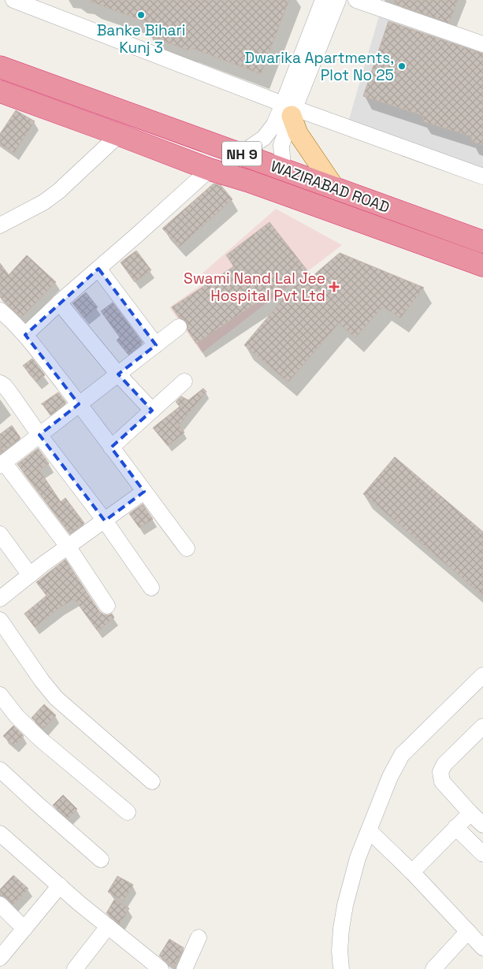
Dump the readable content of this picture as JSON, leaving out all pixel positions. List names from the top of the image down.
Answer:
{
  "streets": {
    "highway": ["NH 9", "WAZIRABAD ROAD"]
  },
  "places": {
    "other": ["Banke Bihari Kunj 3", "Dwarika Apartments, Plot No 25"],
    "health": ["Swami Nand Lal Jee Hospital Pvt Ltd"]
  }
}
